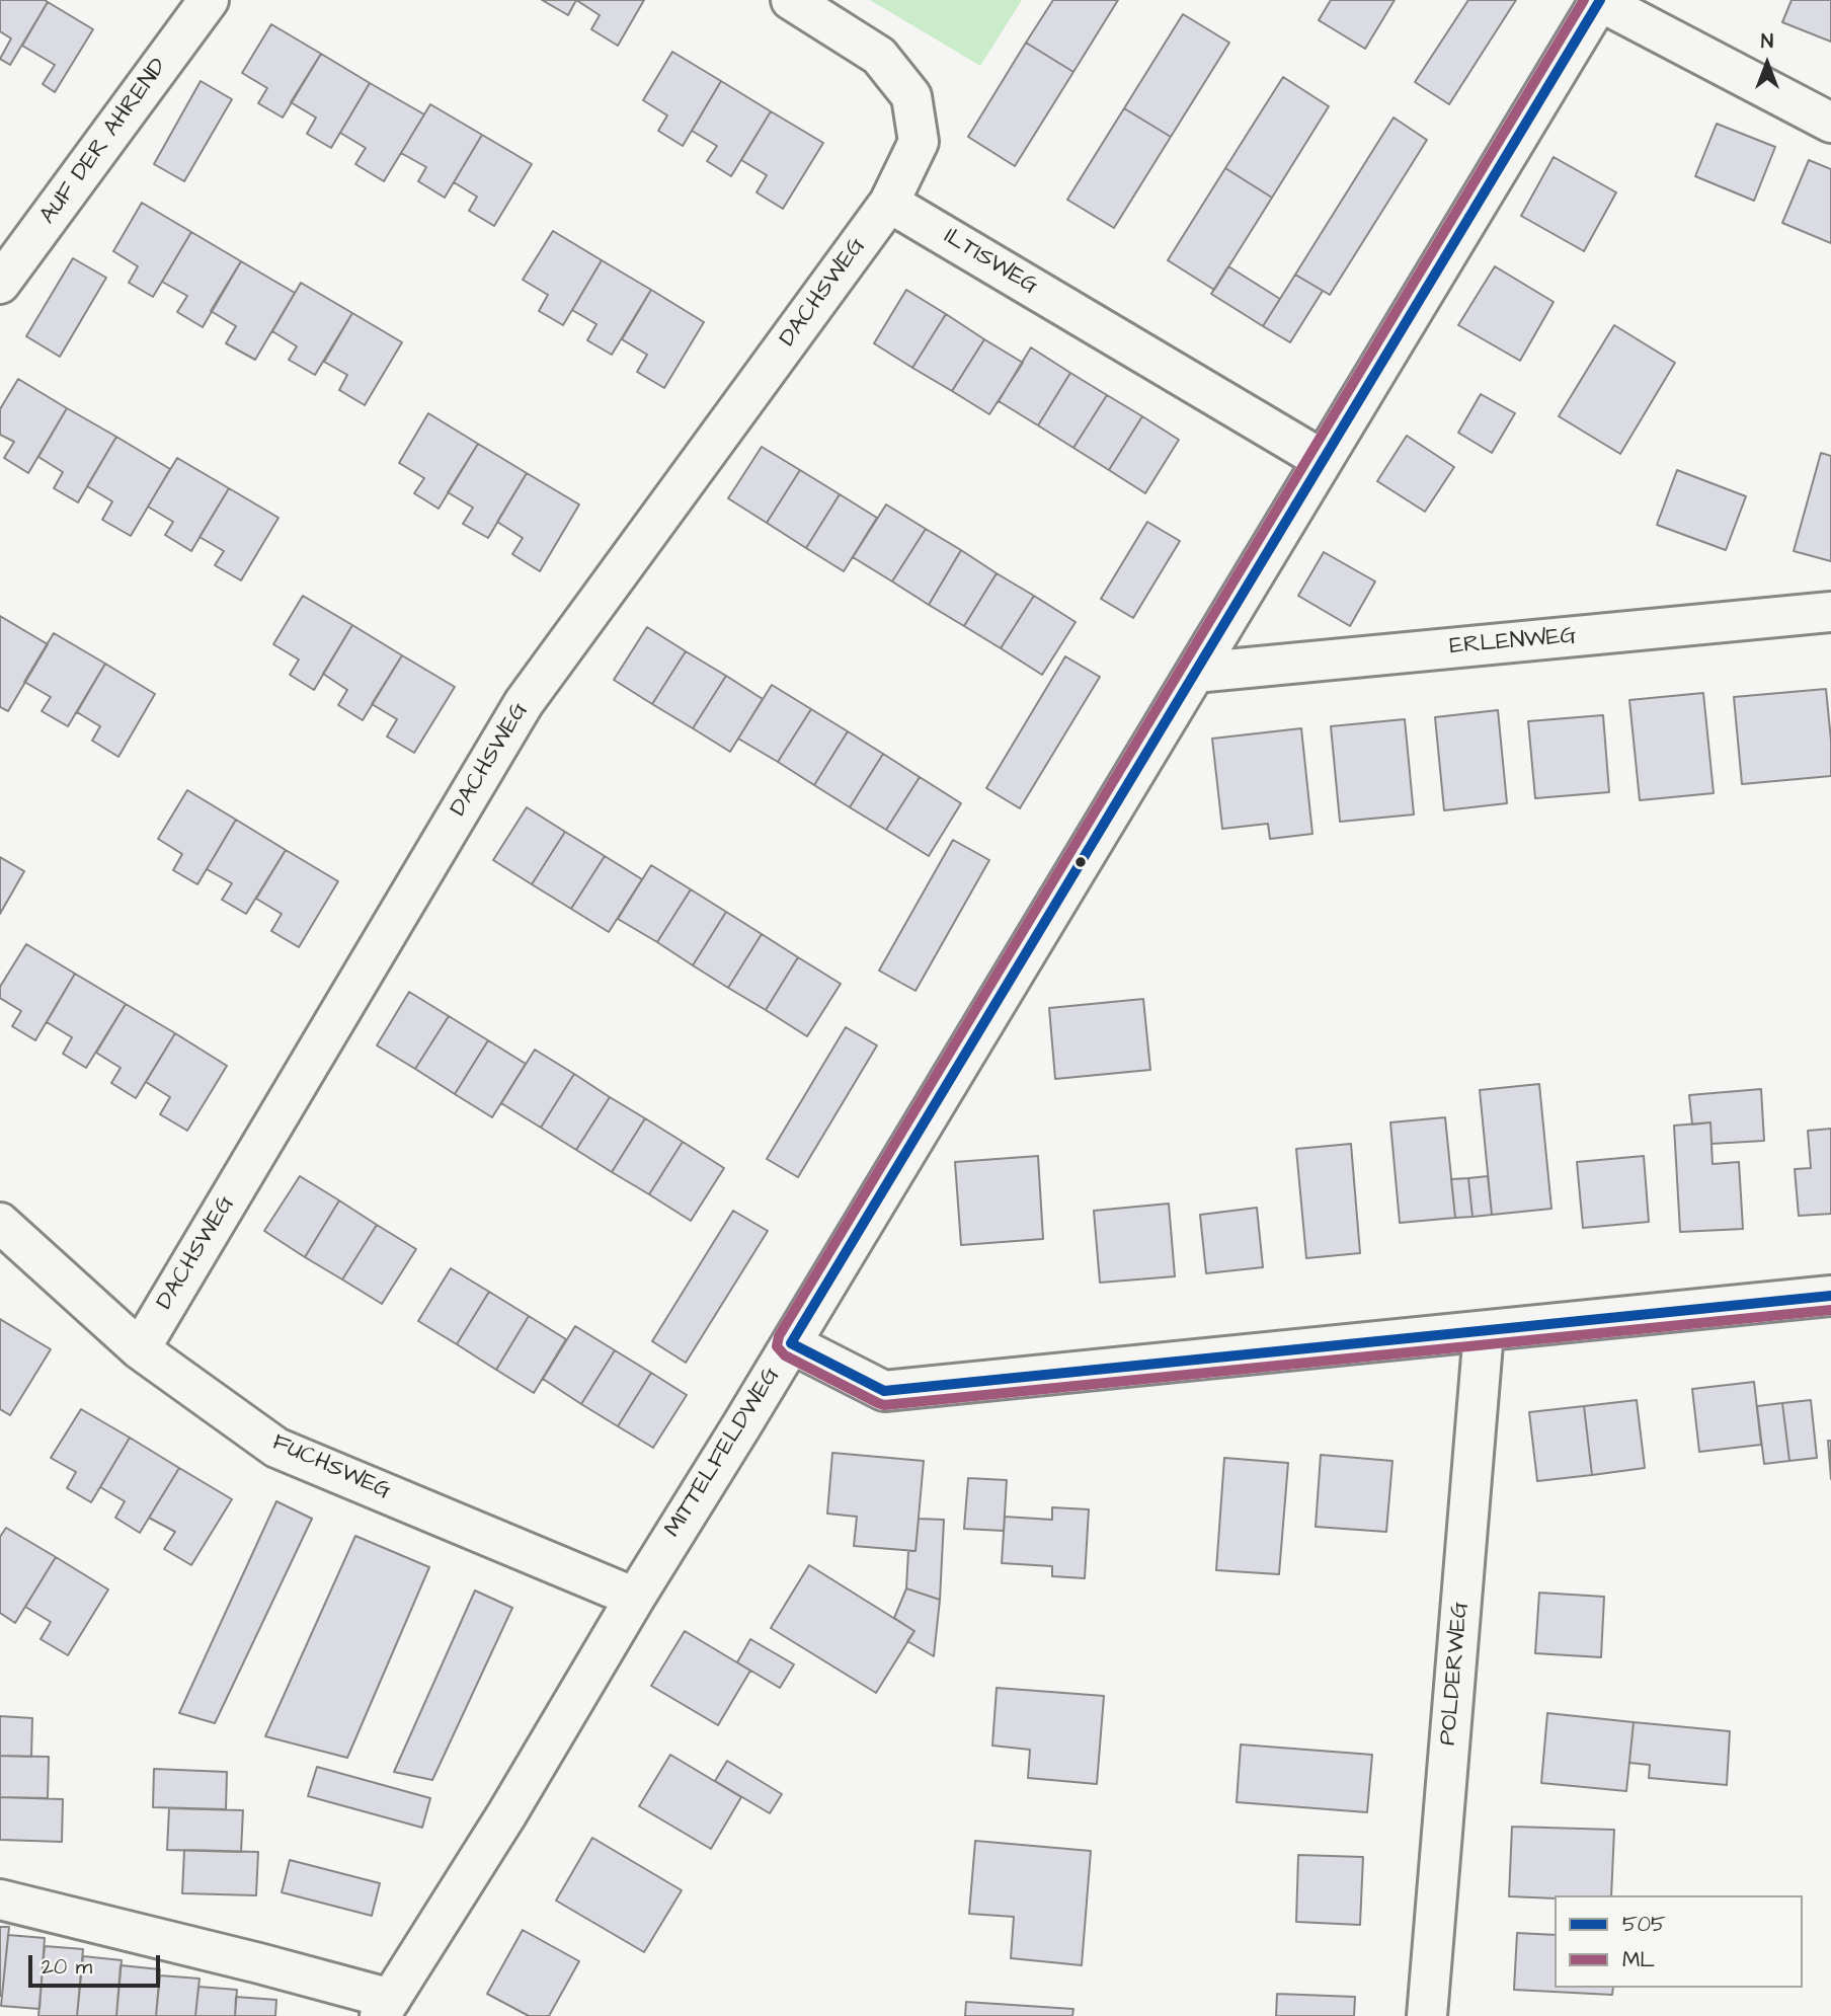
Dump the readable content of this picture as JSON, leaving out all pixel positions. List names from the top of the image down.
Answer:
{
  "streets": {
    "street": [
      "AUF DER AHREND",
      "ILTISWEG",
      "DACHSWEG",
      "ERLENWEG",
      "MITTELFELDWEG",
      "FUCHSWEG",
      "POLDERWEG"
    ]
  },
  "crossings": [
    ["ILTISWEG", "DACHSWEG"],
    ["ILTISWEG", "MITTELFELDWEG"],
    ["DACHSWEG", "FUCHSWEG"],
    ["ERLENWEG", "MITTELFELDWEG"],
    ["MITTELFELDWEG", "FUCHSWEG"]
  ],
  "lines": ["transit line 505", "transit line ML"],
  "legend": ["505", "ML"],
  "scale_bar": "20 m",
  "north": "top"
}
